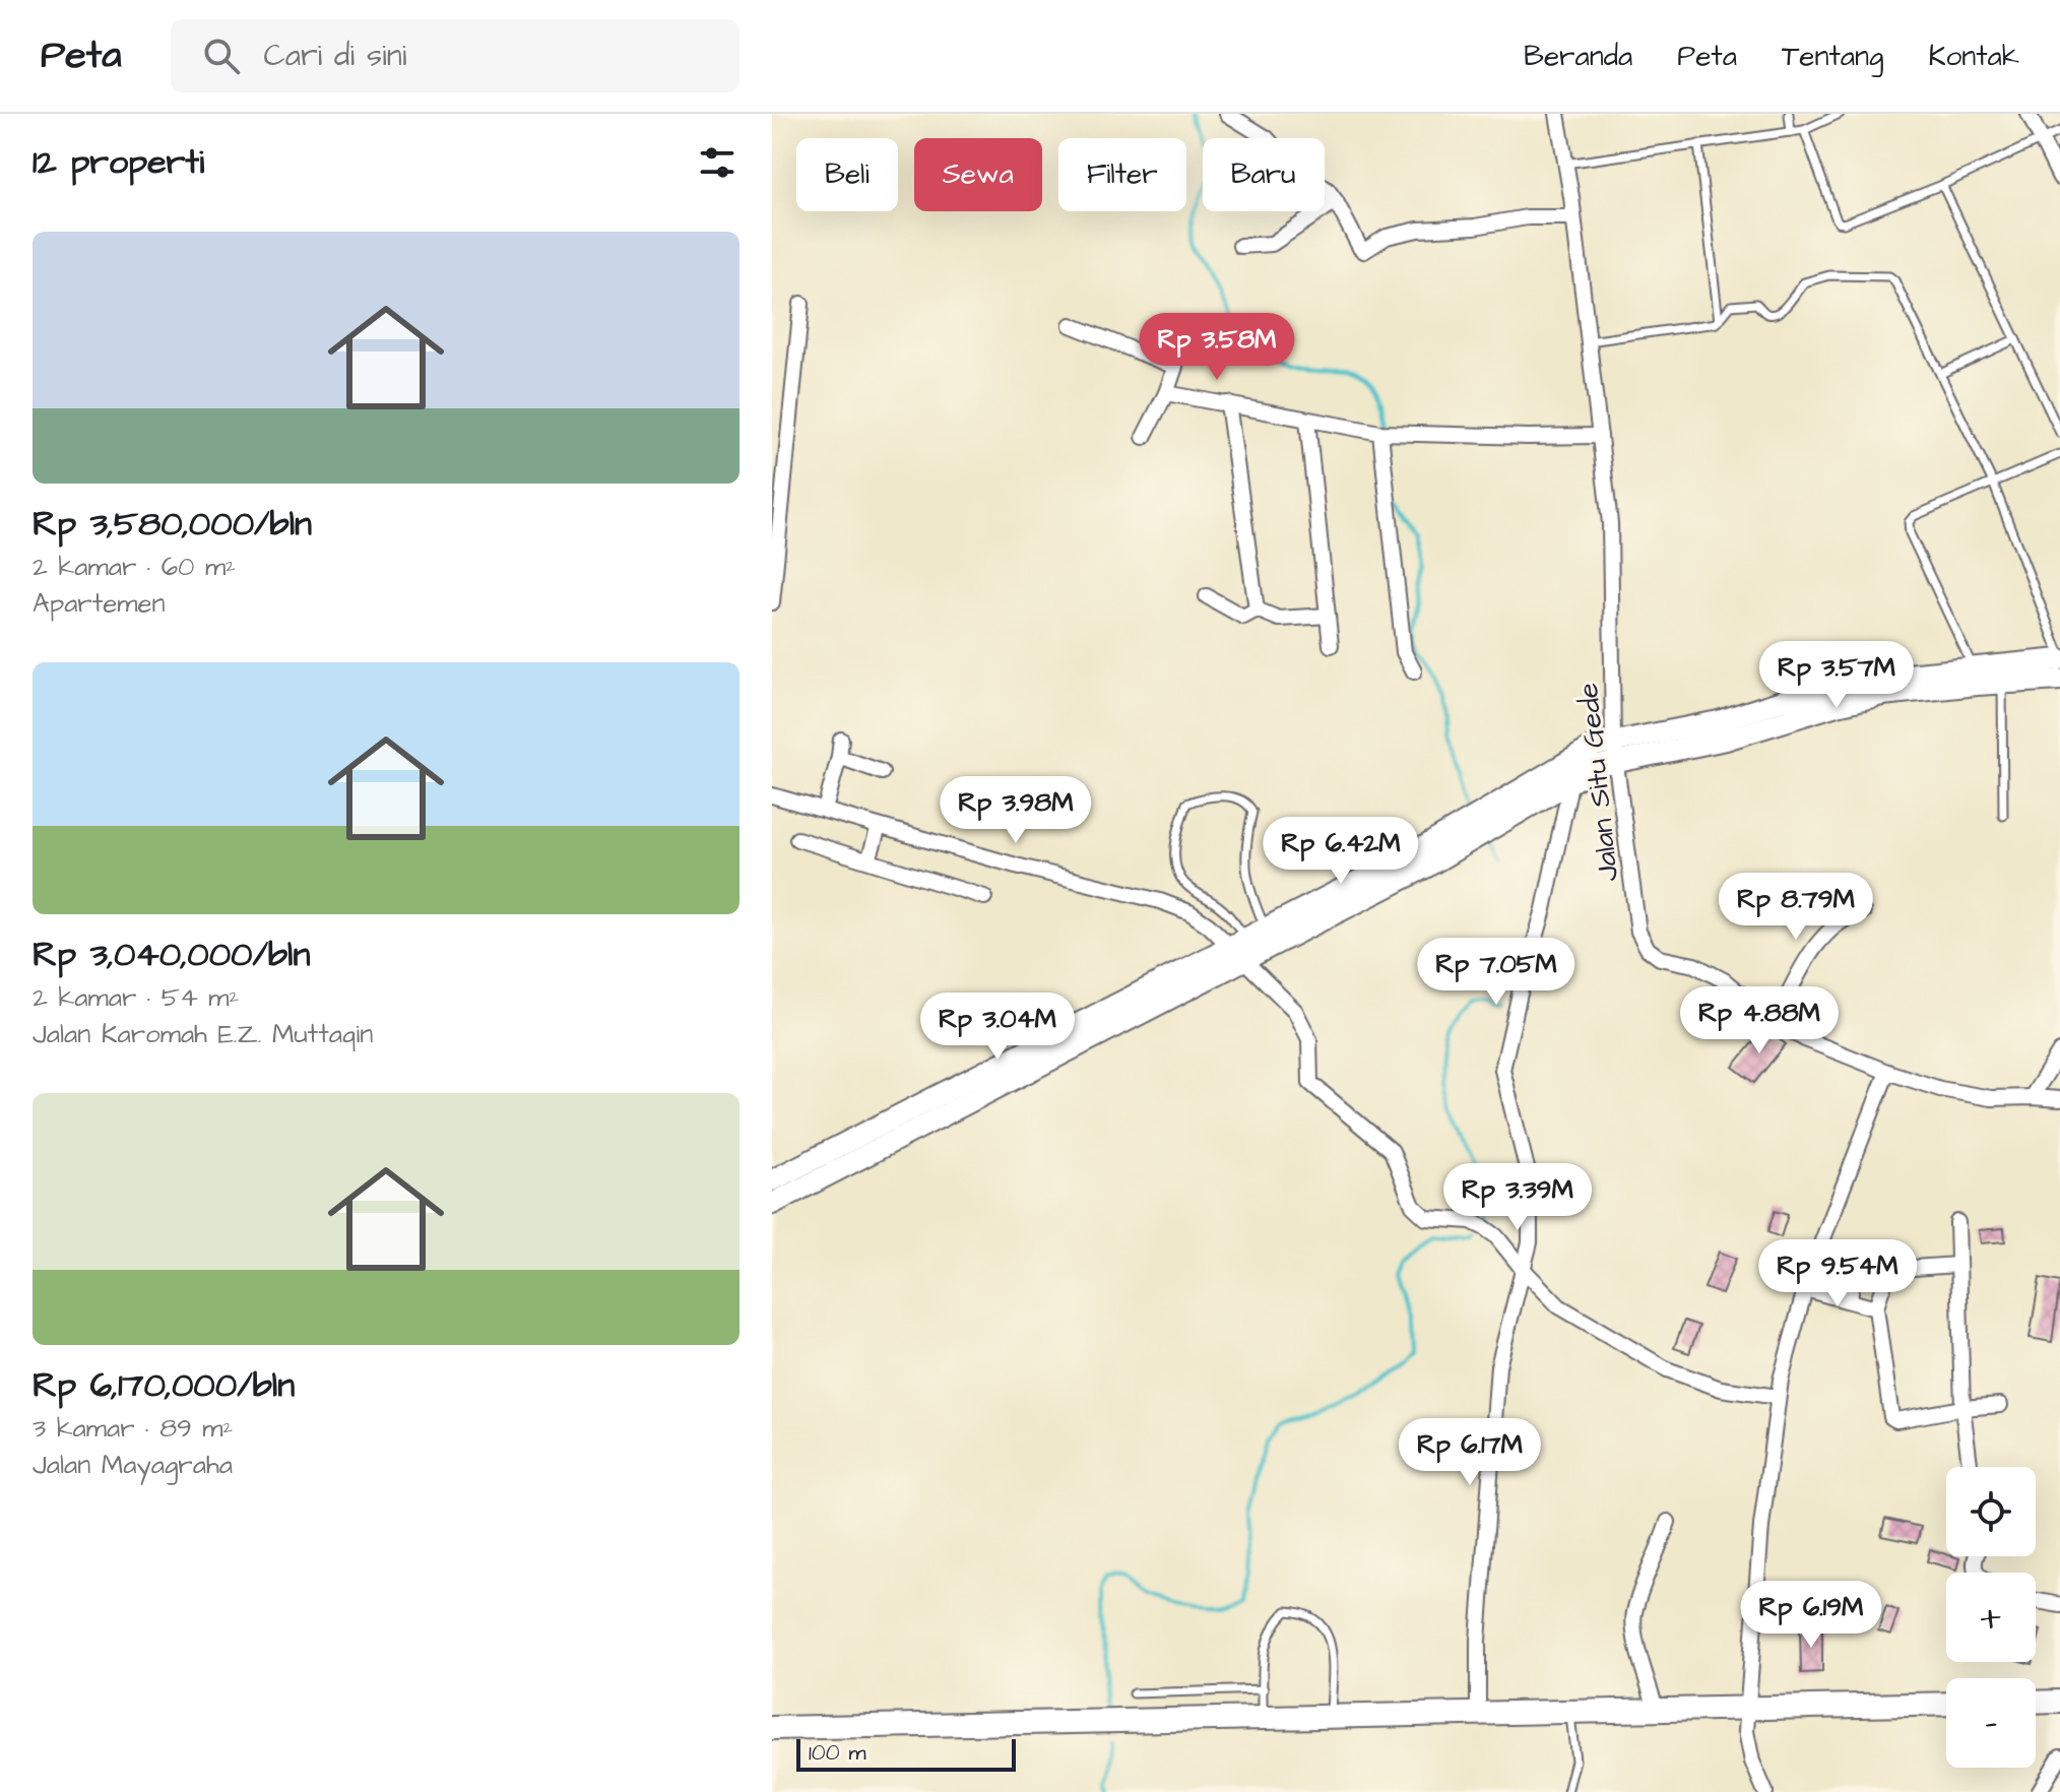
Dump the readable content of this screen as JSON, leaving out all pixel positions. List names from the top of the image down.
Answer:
{
  "streets": {
    "street": ["Jalan Situ Gede"]
  },
  "scale_bar": "100 m",
  "page": {
    "header": "Peta",
    "search": "Cari di sini",
    "nav": [
      "Beranda",
      "Peta",
      "Tentang",
      "Kontak"
    ],
    "heading": "12 properti",
    "chip": [
      "Beli",
      "Sewa",
      "Filter",
      "Baru"
    ],
    "list": [
      {
        "name": "Rp 3,580,000/bln",
        "note": "2 kamar · 60 m² · Apartemen"
      },
      {
        "name": "Rp 3,040,000/bln",
        "note": "2 kamar · 54 m² · Jalan Karomah E.Z. Muttaqin"
      },
      {
        "name": "Rp 6,170,000/bln",
        "note": "3 kamar · 89 m² · Jalan Mayagraha"
      }
    ],
    "price": [
      "Rp 3.58M",
      "Rp 3.57M",
      "Rp 3.98M",
      "Rp 6.42M",
      "Rp 8.79M",
      "Rp 7.05M",
      "Rp 4.88M",
      "Rp 3.04M",
      "Rp 3.39M",
      "Rp 9.54M",
      "Rp 6.17M",
      "Rp 6.19M"
    ],
    "map_buttons": ["+", "−"],
    "scale": "100 m"
  }
}
